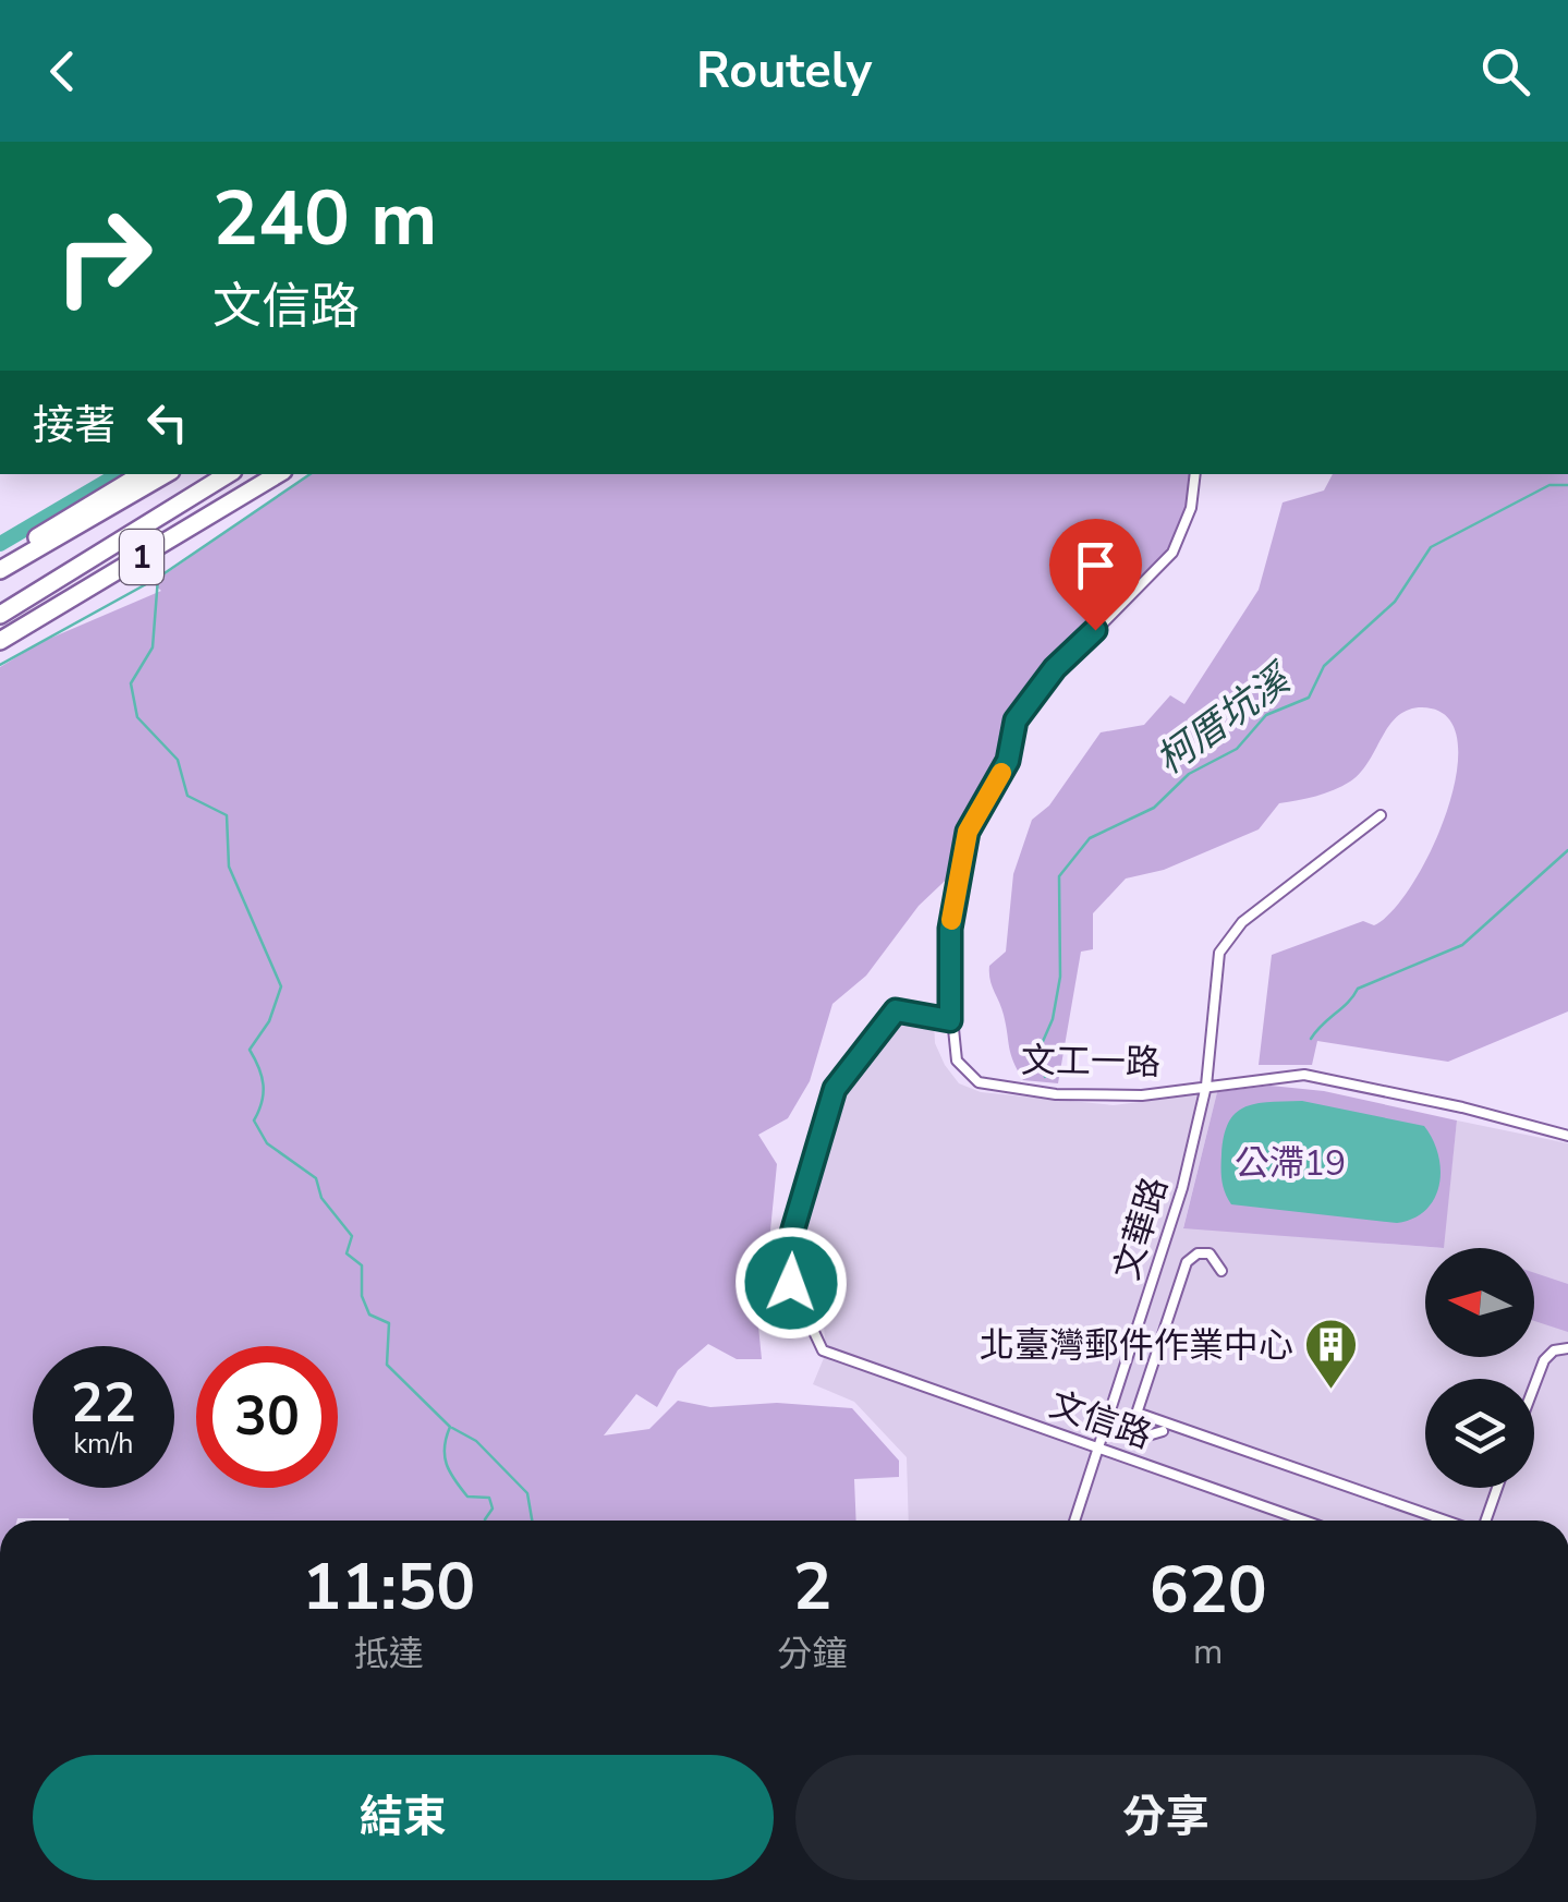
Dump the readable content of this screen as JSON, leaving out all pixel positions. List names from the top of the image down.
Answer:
{
  "streets": {
    "highway": ["1"],
    "street": ["文工一路", "文華路", "文信路"]
  },
  "crossings": [
    ["文工一路", "文華路"],
    ["文工一路", "文信路"],
    ["文華路", "文信路"]
  ],
  "water": ["柯厝坑溪"],
  "parks": ["公滯19"],
  "places": {
    "building": ["北臺灣郵件作業中心"]
  },
  "north": "left",
  "page": {
    "header": "Routely",
    "turn": ["240 m", "文信路"],
    "then": "接著",
    "speed": "22 km/h",
    "limit": "30",
    "eta": [
      "11:50",
      "抵達",
      "2",
      "分鐘",
      "620",
      "m"
    ],
    "buttons": ["結束", "分享"]
  }
}
